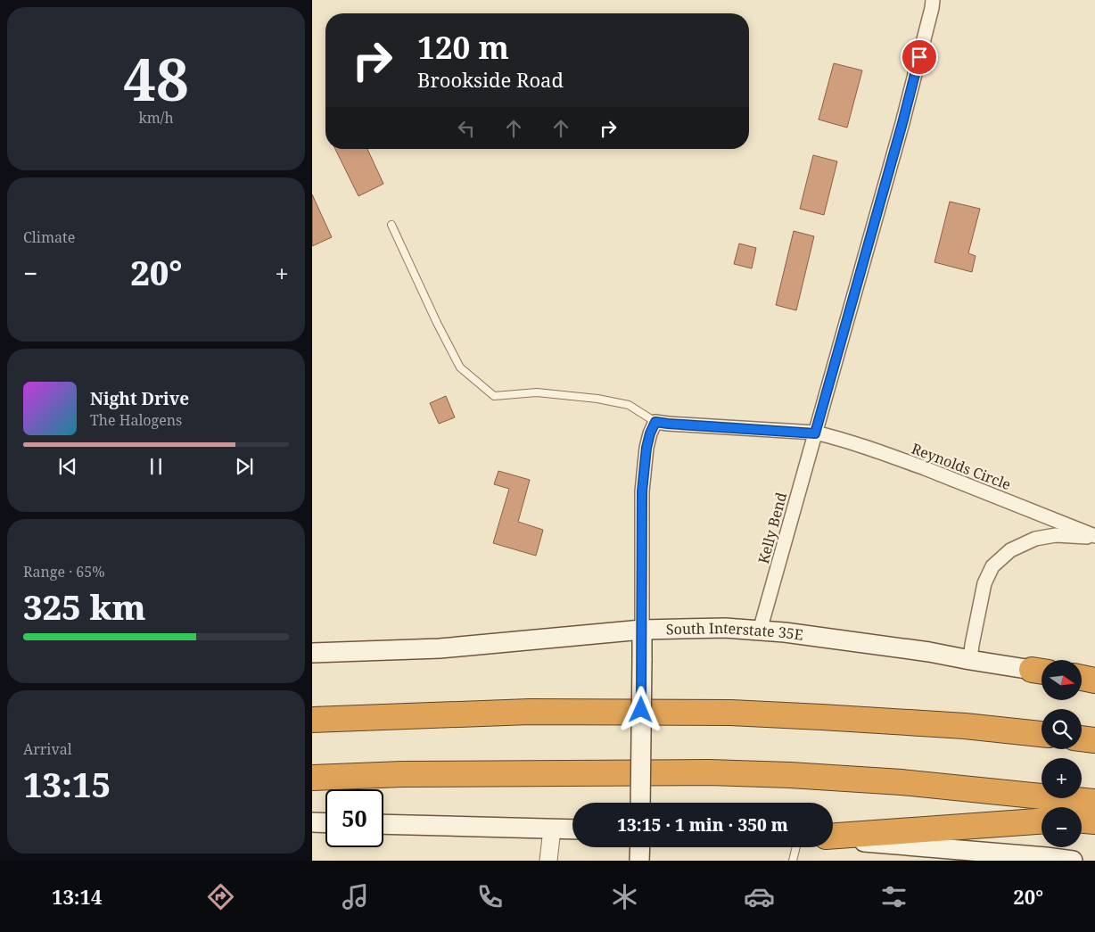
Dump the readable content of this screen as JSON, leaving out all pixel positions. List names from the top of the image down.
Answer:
{
  "streets": {
    "main road": ["South Interstate 35E"],
    "street": ["Reynolds Circle", "Kelly Bend"]
  },
  "crossings": [
    ["Reynolds Circle", "Kelly Bend"],
    ["Reynolds Circle", "South Interstate 35E"],
    ["Kelly Bend", "South Interstate 35E"]
  ],
  "north": "right",
  "page": {
    "tile": [
      ["48", "km/h"],
      "Climate",
      ["Range · 65%", "325 km"],
      ["Arrival", "13:15"]
    ],
    "turn": ["120 m", "Brookside Road"],
    "heat": ["−", "20°", "+"],
    "song": ["Night Drive", "The Halogens"],
    "map_buttons": ["+", "−"],
    "limit": "50",
    "trip": "13:15 · 1 min · 350 m",
    "tabs": ["13:14", "20°"]
  }
}
